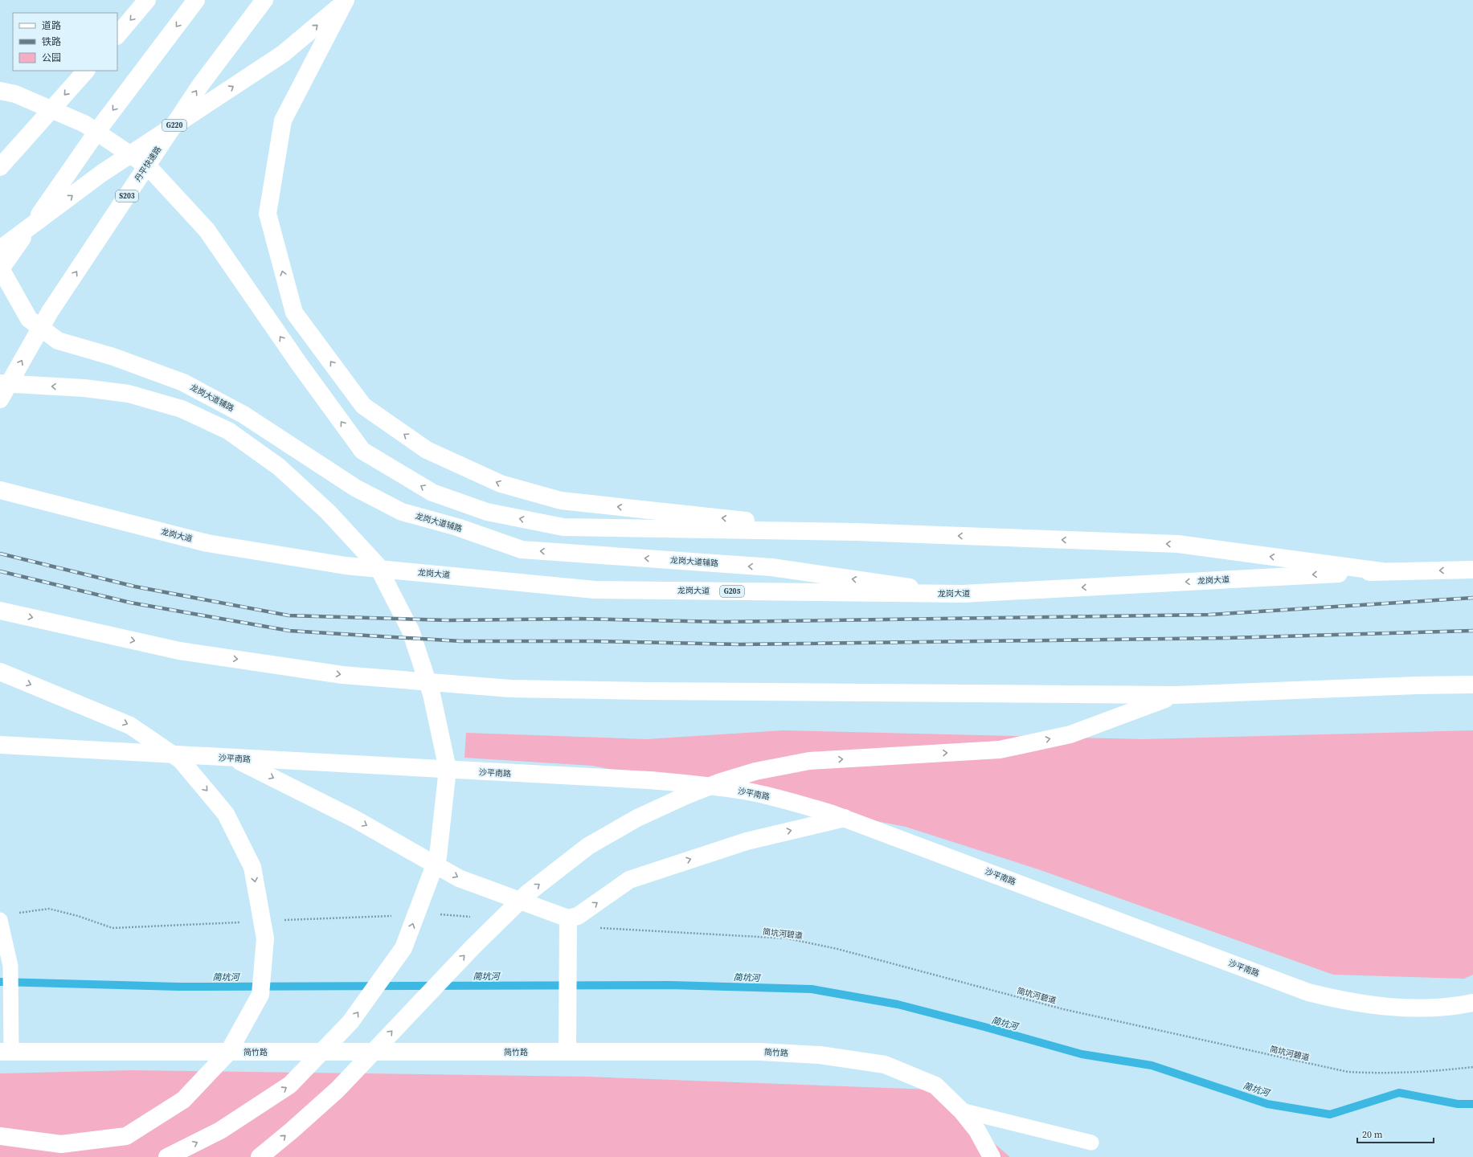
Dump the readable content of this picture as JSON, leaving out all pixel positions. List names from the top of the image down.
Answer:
{
  "streets": {
    "main road": [
      "G220",
      "丹平快速路",
      "S203",
      "龙岗大道辅路",
      "龙岗大道",
      "G205",
      "沙平南路",
      "简竹路"
    ],
    "path": ["简坑河碧道"]
  },
  "crossings": [
    ["龙岗大道辅路", "龙岗大道"]
  ],
  "water": ["简坑河"],
  "legend": ["道路", "铁路", "公园"],
  "scale_bar": "20 m"
}
